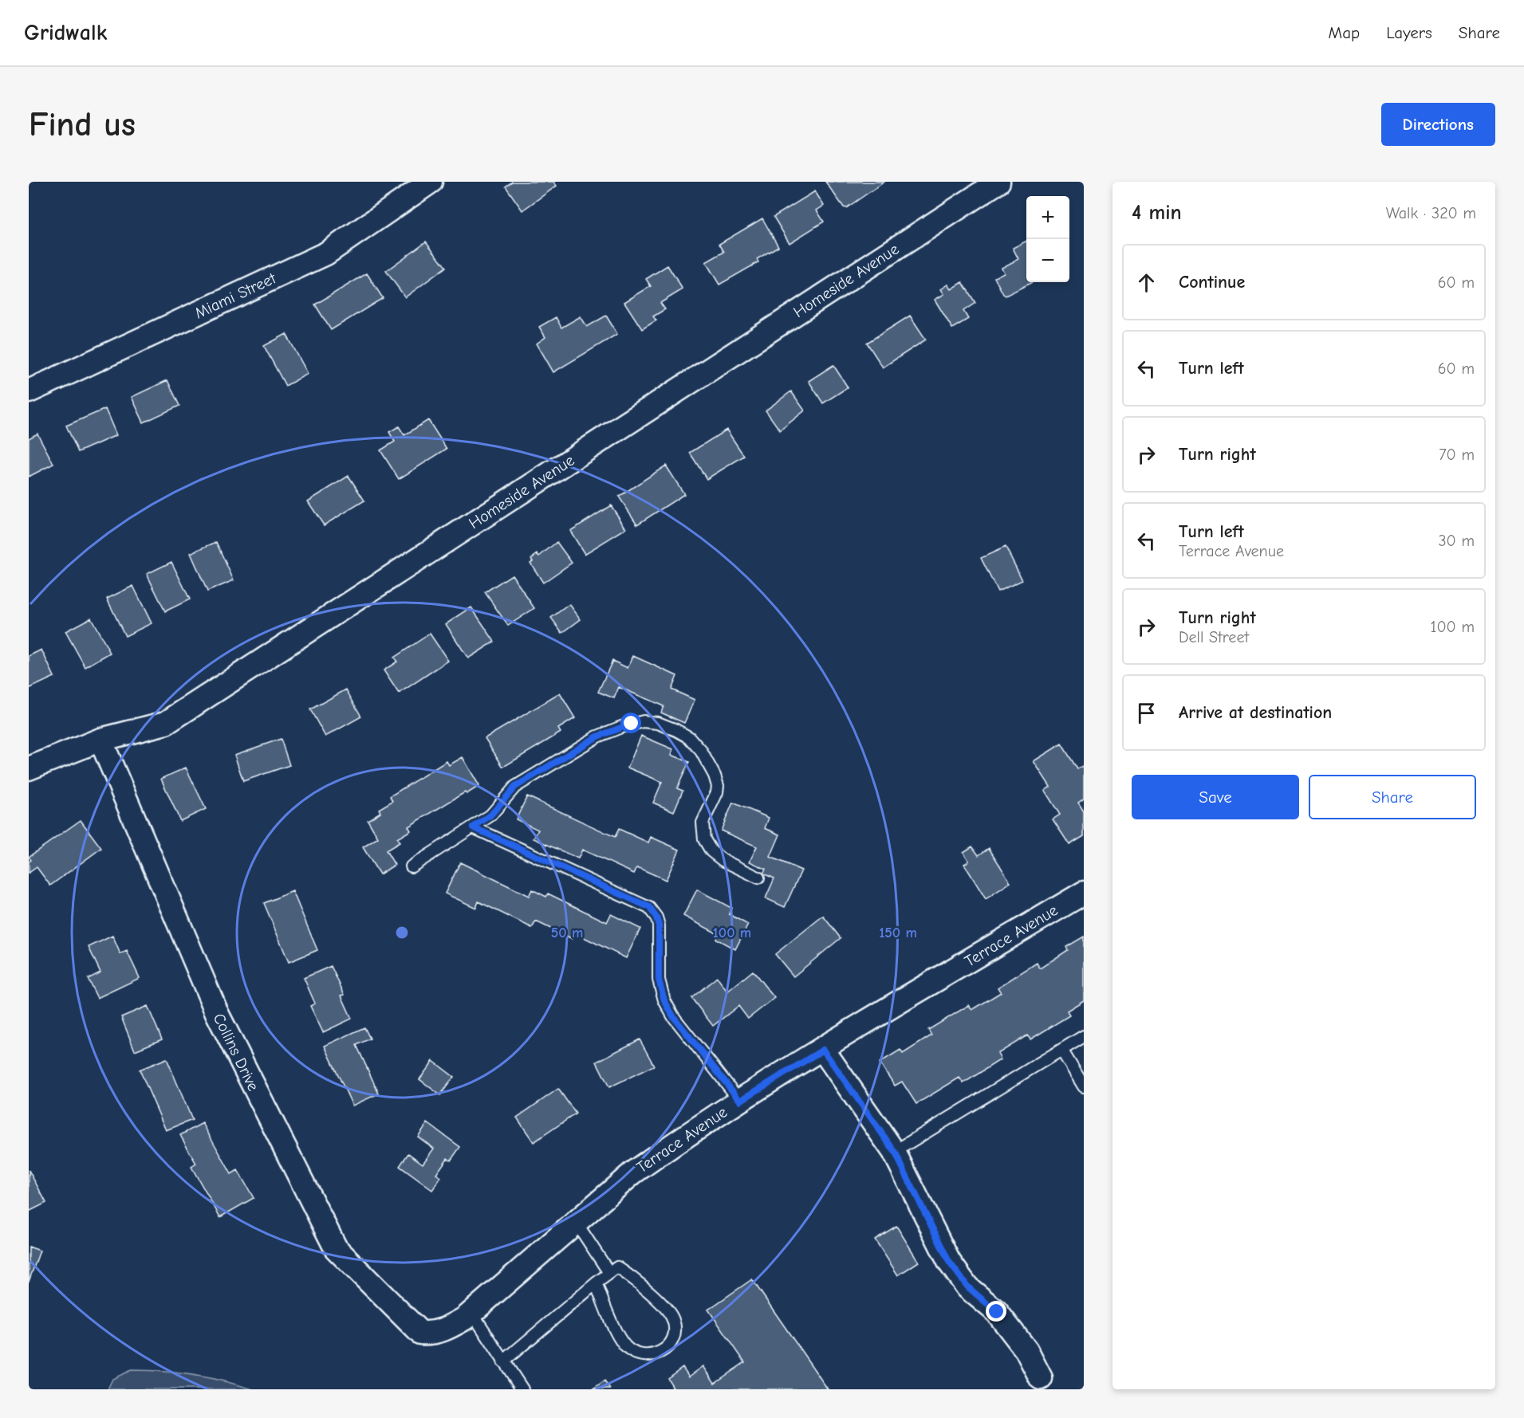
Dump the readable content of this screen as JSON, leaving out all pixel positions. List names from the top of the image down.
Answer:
{
  "streets": {
    "street": [
      "Homeside Avenue",
      "Miami Street",
      "Terrace Avenue",
      "Collins Drive"
    ]
  },
  "crossings": [
    ["Homeside Avenue", "Collins Drive"],
    ["Terrace Avenue", "Collins Drive"]
  ],
  "page": {
    "header": "Gridwalk",
    "nav": ["Map", "Layers", "Share"],
    "buttons": [
      "Directions",
      ["Save", "Share"]
    ],
    "title": "Find us",
    "heading": ["4 min", "Walk · 320 m"],
    "map_buttons": ["+", "−"],
    "list": [
      ["Continue", "60 m"],
      ["Turn left", "60 m"],
      ["Turn right", "70 m"],
      ["Turn left", "Terrace Avenue", "30 m"],
      ["Turn right", "Dell Street", "100 m"],
      "Arrive at destination"
    ]
  },
  "rings": ["50 m", "100 m", "150 m"]
}
